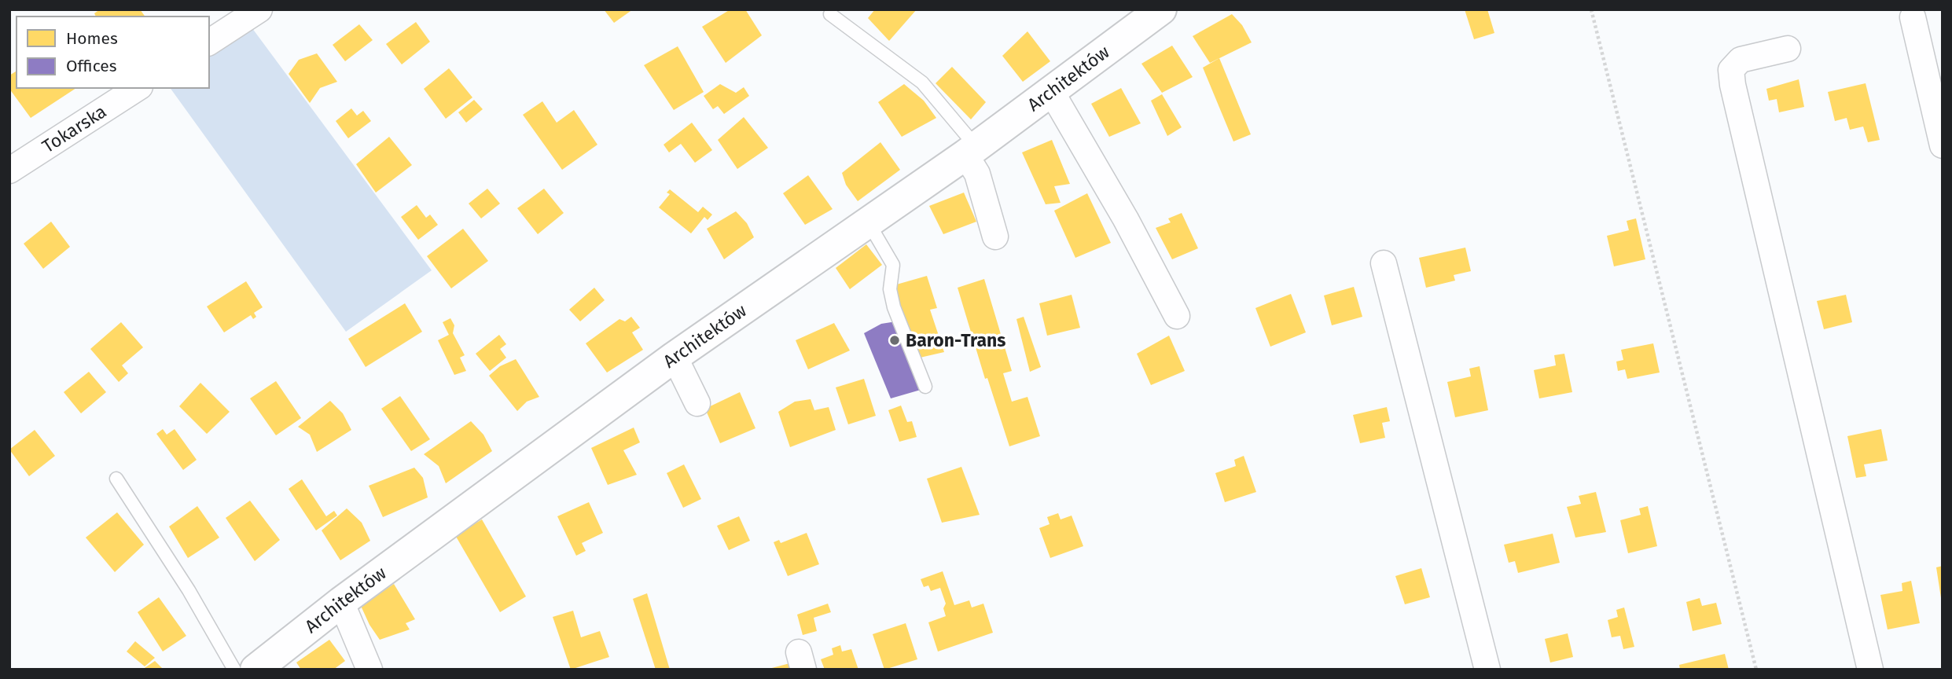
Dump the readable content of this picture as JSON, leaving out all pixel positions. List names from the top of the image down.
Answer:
{
  "streets": {
    "street": ["Architektów", "Tokarska"]
  },
  "places": ["Baron-Trans"],
  "legend": ["Homes", "Offices"]
}
